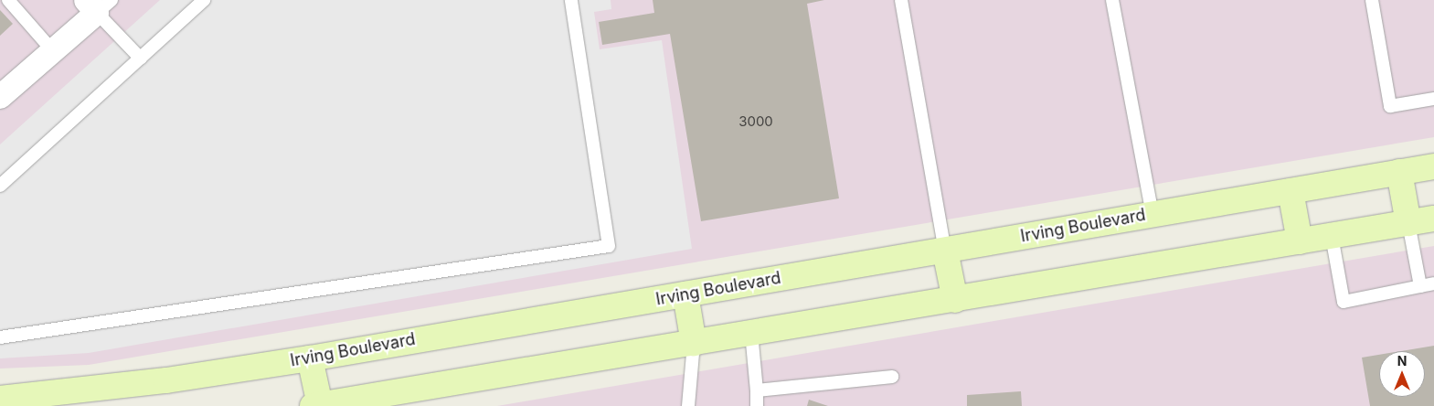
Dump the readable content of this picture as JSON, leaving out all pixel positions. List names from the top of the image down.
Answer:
{
  "streets": {
    "main road": ["Irving Boulevard"]
  },
  "house_numbers": ["3000"],
  "north": "top"
}
